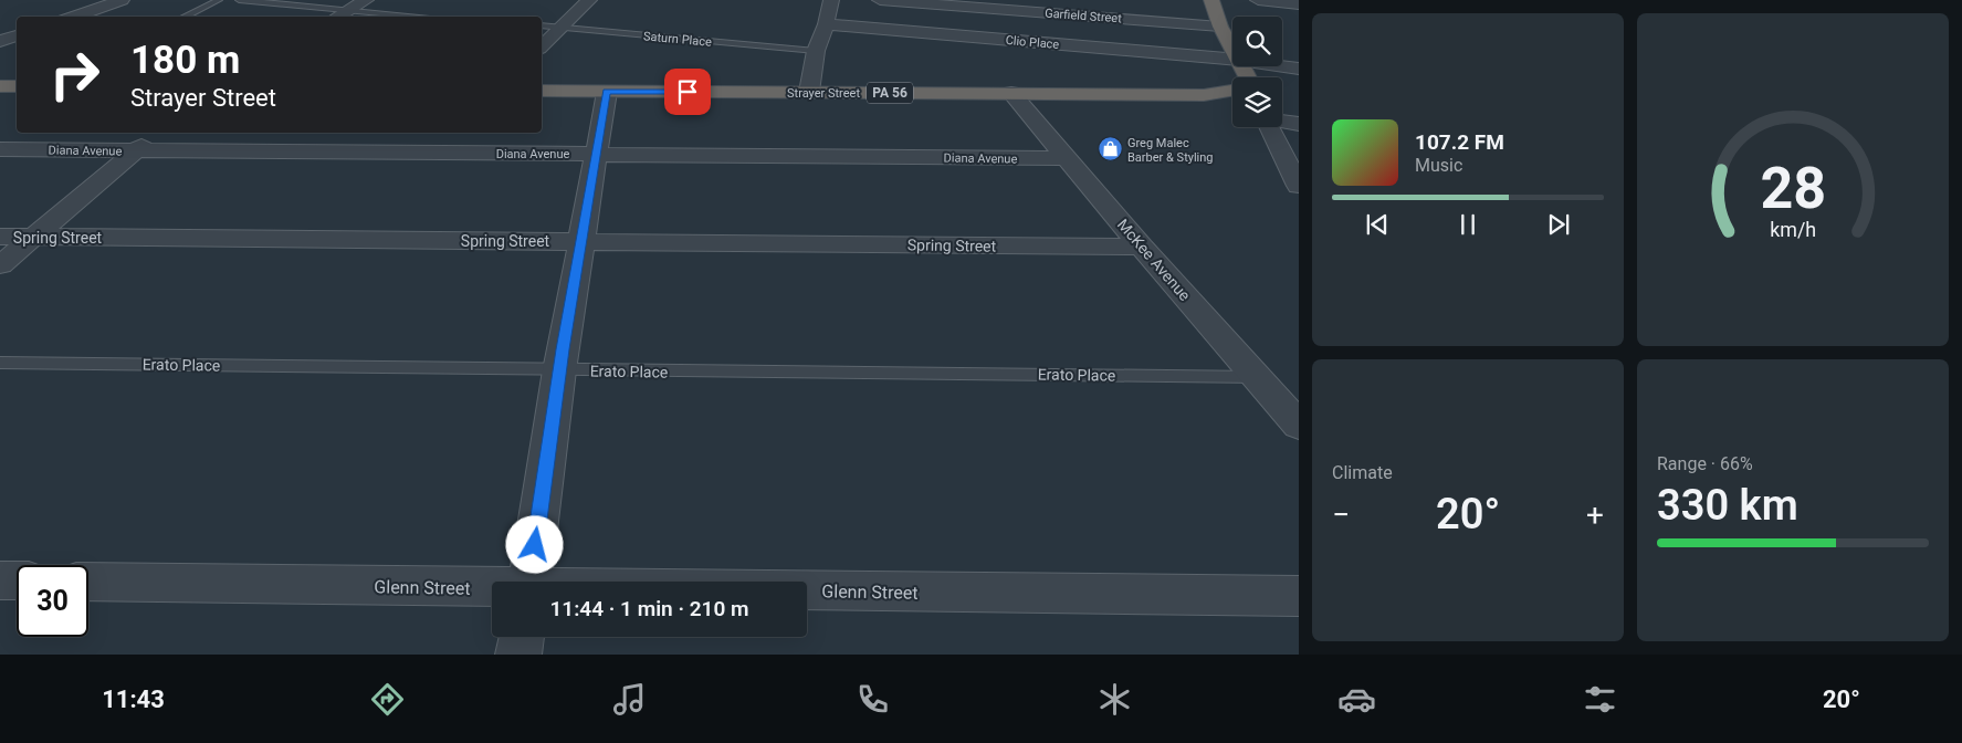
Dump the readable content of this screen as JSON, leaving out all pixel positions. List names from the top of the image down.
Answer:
{
  "streets": {
    "highway": ["Strayer Street", "PA 56"],
    "street": [
      "Garfield Street",
      "Clio Place",
      "Diana Avenue",
      "Spring Street",
      "McKee Avenue",
      "Glenn Street"
    ],
    "lane": ["Saturn Place", "Erato Place"]
  },
  "crossings": [
    ["Garfield Street", "PA 56"],
    ["Strayer Street", "McKee Avenue"],
    ["Diana Avenue", "McKee Avenue"],
    ["Spring Street", "McKee Avenue"],
    ["McKee Avenue", "Erato Place"]
  ],
  "places": {
    "shop": ["Greg Malec Barber & Styling"]
  },
  "page": {
    "turn": ["180 m", "Strayer Street"],
    "song": ["107.2 FM", "Music"],
    "tile": [
      "Climate",
      ["Range · 66%", "330 km"]
    ],
    "heat": ["−", "20°", "+"],
    "limit": "30",
    "trip": "11:44 · 1 min · 210 m",
    "tabs": ["11:43", "20°"],
    "gauge": ["28", "km/h"]
  }
}
